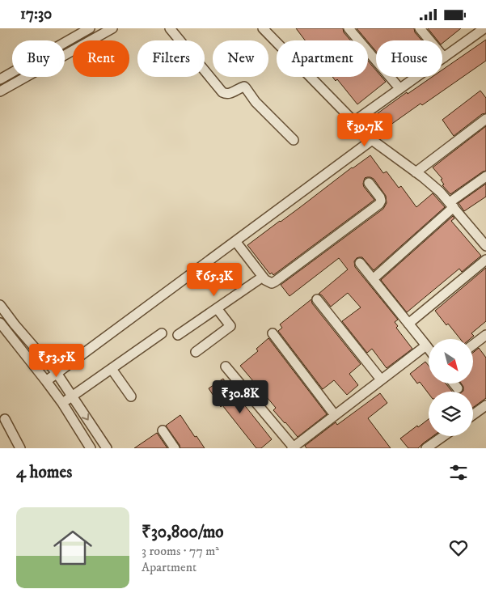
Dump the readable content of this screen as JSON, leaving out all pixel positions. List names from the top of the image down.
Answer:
{
  "north": "bottom right",
  "page": {
    "status": "17:30",
    "chip": [
      "Buy",
      "Rent",
      "Filters",
      "New",
      "Apartment",
      "House"
    ],
    "price": [
      "₹39.7K",
      "₹65.3K",
      "₹53.5K",
      "₹30.8K"
    ],
    "heading": "4 homes",
    "list": [
      {
        "name": "₹30,800/mo",
        "note": "3 rooms · 77 m² · Apartment"
      }
    ]
  }
}
